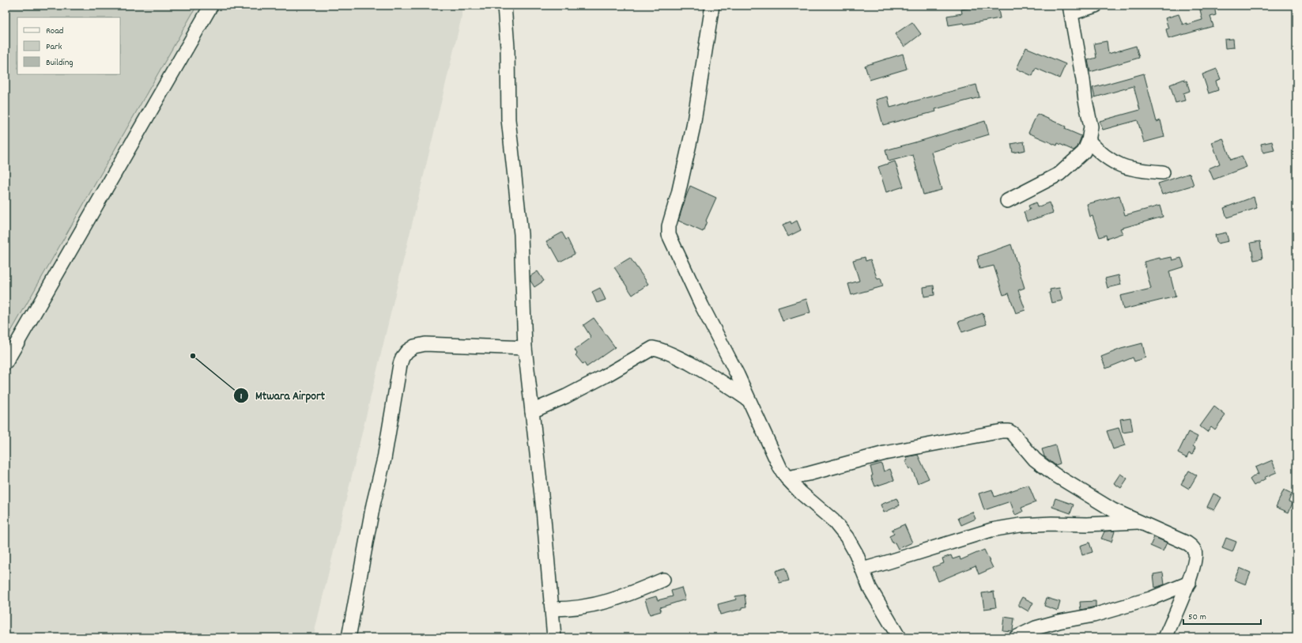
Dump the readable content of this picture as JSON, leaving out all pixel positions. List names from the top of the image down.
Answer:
{
  "places": ["Mtwara Airport"],
  "legend": ["Road", "Park", "Building"],
  "scale_bar": "50 m"
}
